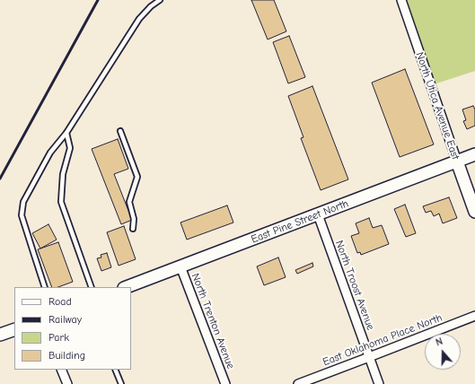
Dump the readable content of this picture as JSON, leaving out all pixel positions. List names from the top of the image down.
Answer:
{
  "streets": {
    "main road": ["North Utica Avenue East", "East Pine Street North"],
    "street": ["North Troost Avenue", "North Trenton Avenue", "East Oklahoma Place North"]
  },
  "crossings": [
    ["North Utica Avenue East", "East Pine Street North"],
    ["East Pine Street North", "North Troost Avenue"],
    ["East Pine Street North", "North Trenton Avenue"],
    ["North Troost Avenue", "East Oklahoma Place North"]
  ],
  "legend": [
    "Road",
    "Railway",
    "Park",
    "Building"
  ],
  "north": "top"
}
